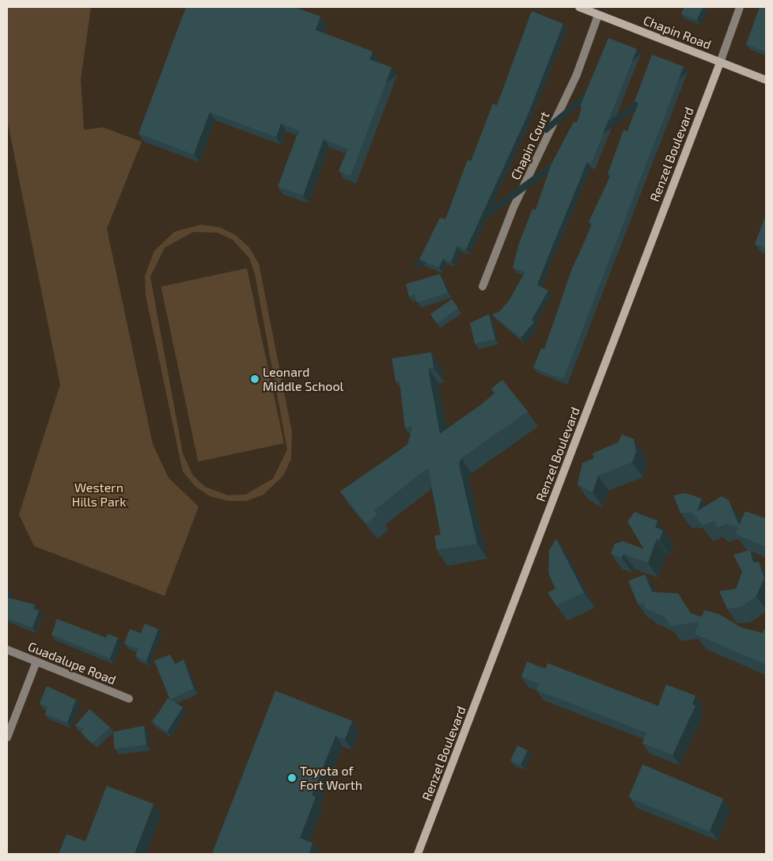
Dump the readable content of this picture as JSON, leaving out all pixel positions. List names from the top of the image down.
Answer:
{
  "streets": {
    "street": [
      "Chapin Road",
      "Chapin Court",
      "Renzel Boulevard",
      "Guadalupe Road"
    ]
  },
  "crossings": [
    ["Chapin Road", "Chapin Court"],
    ["Chapin Road", "Renzel Boulevard"]
  ],
  "parks": ["Western Hills Park"],
  "places": ["Leonard Middle School", "Toyota of Fort Worth"]
}
